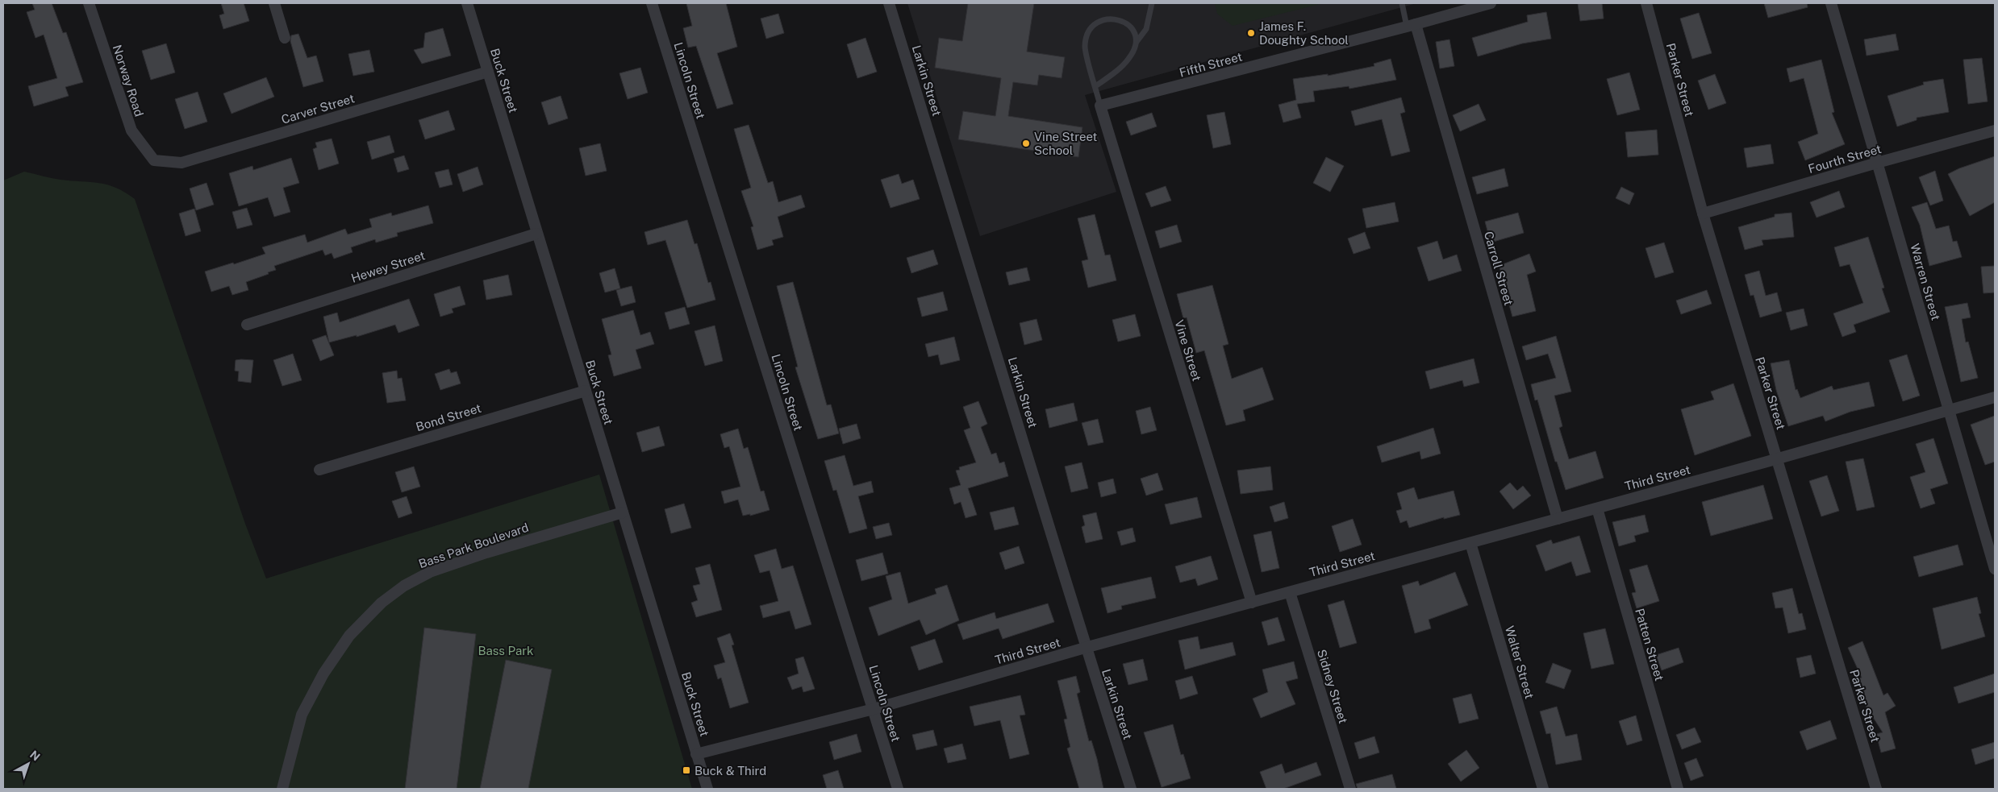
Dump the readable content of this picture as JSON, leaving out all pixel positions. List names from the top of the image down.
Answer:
{
  "streets": {
    "street": [
      "Fifth Street",
      "Parker Street",
      "Norway Road",
      "Buck Street",
      "Lincoln Street",
      "Larkin Street",
      "Carver Street",
      "Fourth Street",
      "Hewey Street",
      "Carroll Street",
      "Warren Street",
      "Vine Street",
      "Bond Street",
      "Third Street",
      "Bass Park Boulevard",
      "Patten Street",
      "Walter Street",
      "Sidney Street"
    ]
  },
  "crossings": [
    ["Fifth Street", "Carroll Street"],
    ["Fifth Street", "Vine Street"],
    ["Parker Street", "Fourth Street"],
    ["Parker Street", "Third Street"],
    ["Norway Road", "Carver Street"],
    ["Buck Street", "Carver Street"],
    ["Buck Street", "Hewey Street"],
    ["Buck Street", "Bond Street"],
    ["Buck Street", "Third Street"],
    ["Buck Street", "Bass Park Boulevard"],
    ["Lincoln Street", "Third Street"],
    ["Larkin Street", "Third Street"],
    ["Fourth Street", "Warren Street"],
    ["Carroll Street", "Third Street"],
    ["Warren Street", "Third Street"],
    ["Vine Street", "Third Street"],
    ["Third Street", "Patten Street"],
    ["Third Street", "Walter Street"],
    ["Third Street", "Sidney Street"]
  ],
  "parks": ["Bass Park"],
  "places": {
    "other": ["James F. Doughty School", "Vine Street School"],
    "transit": ["Buck & Third"]
  },
  "north": "top right"
}
